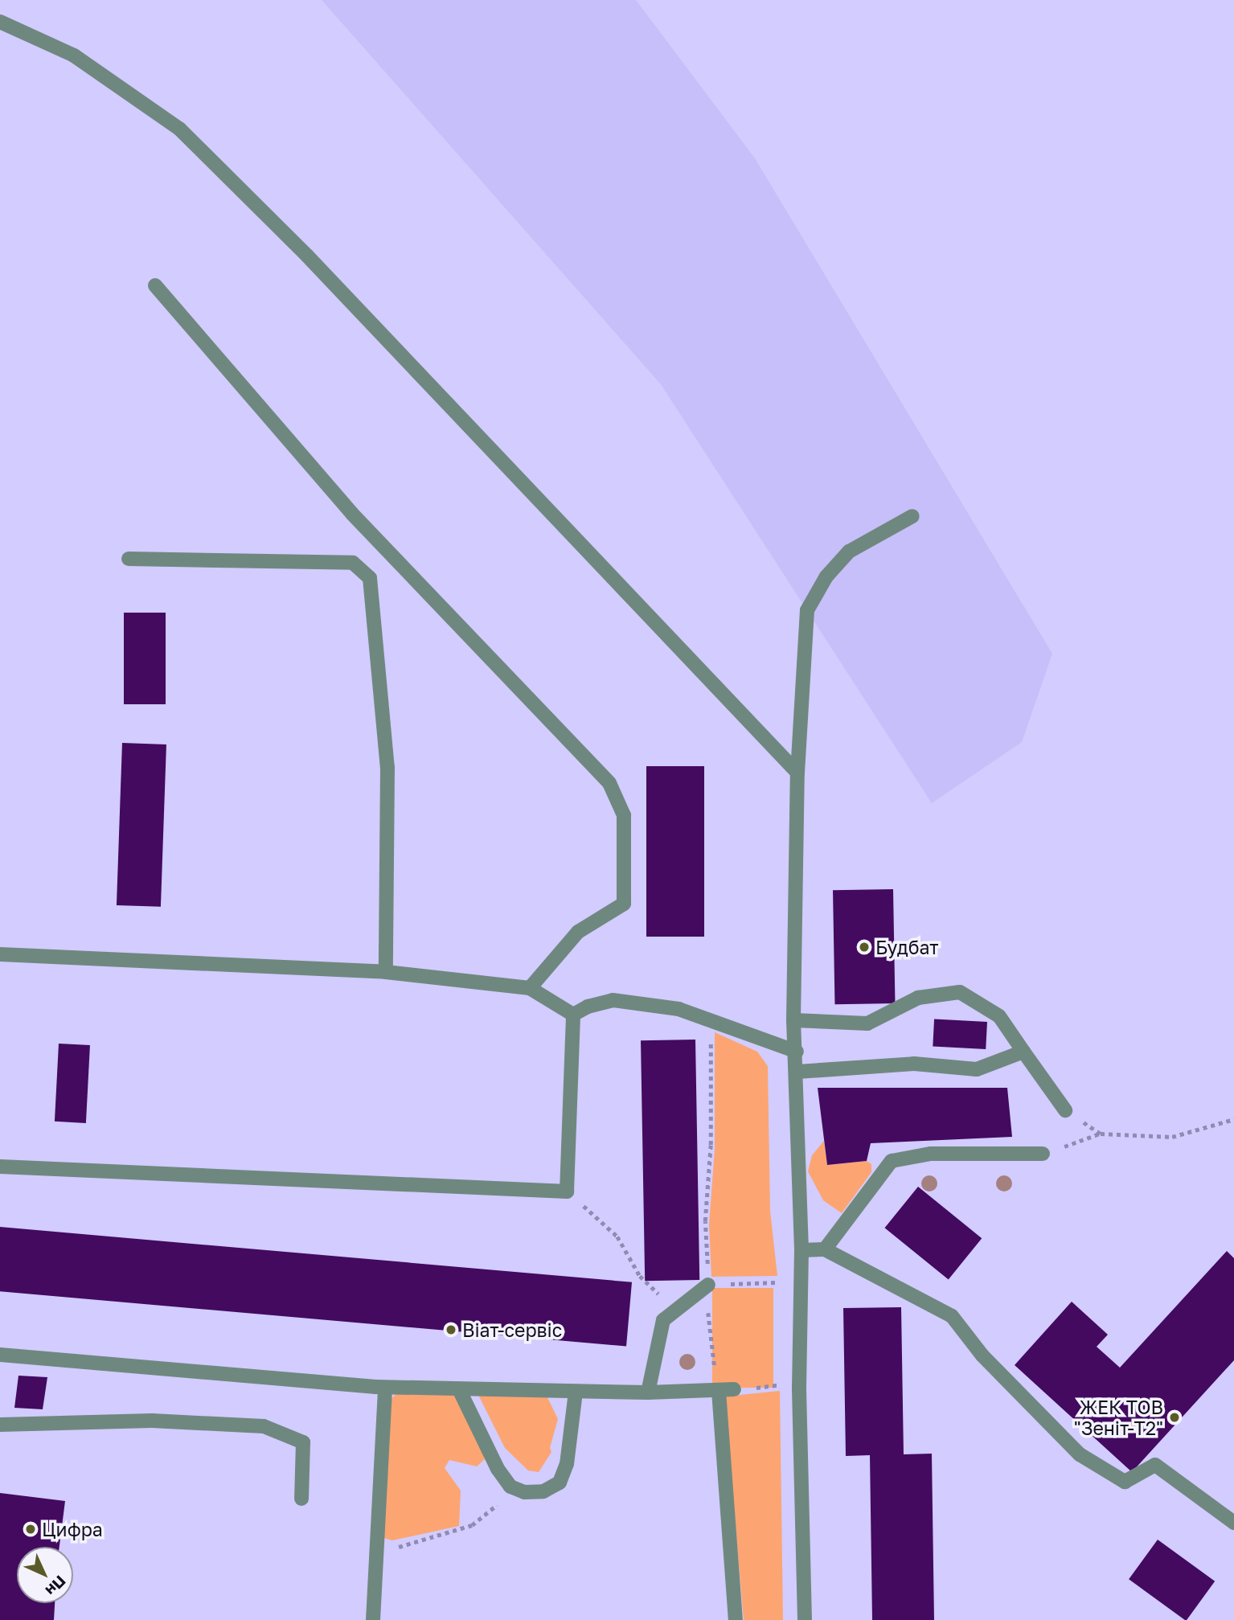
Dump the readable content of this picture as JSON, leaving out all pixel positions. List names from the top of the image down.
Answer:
{
  "places": [
    "Будбат",
    "Віат-сервіс",
    "ЖЕК ТОВ \"Зеніт-Т2\"",
    "Цифра"
  ],
  "north": "bottom right"
}
